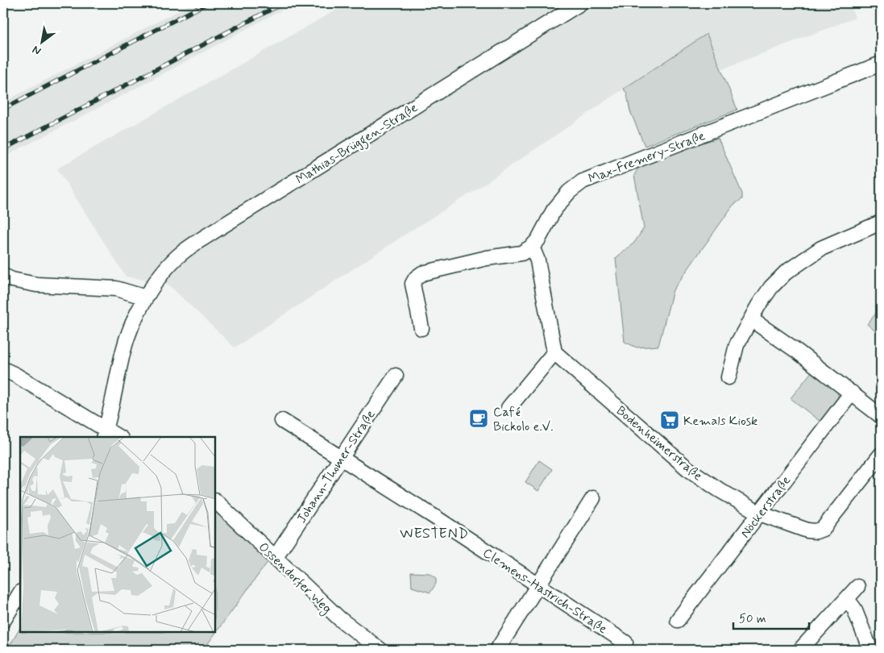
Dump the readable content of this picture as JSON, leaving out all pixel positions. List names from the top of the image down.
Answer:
{
  "streets": {
    "street": [
      "Mathias-Brüggen-Straße",
      "Max-Fremery-Straße",
      "Bodenheimerstraße",
      "Johann-Thomer-Straße",
      "Nöckerstraße",
      "Ossendorfer Weg",
      "Clemens-Hastrich-Straße"
    ]
  },
  "crossings": [
    ["Bodenheimerstraße", "Nöckerstraße"],
    ["Johann-Thomer-Straße", "Ossendorfer Weg"],
    ["Johann-Thomer-Straße", "Clemens-Hastrich-Straße"]
  ],
  "districts": ["WESTEND"],
  "places": {
    "cafe": ["Café Bickolo e.V."],
    "supermarket": ["Kemals Kiosk"]
  },
  "scale_bar": "50 m",
  "north": "bottom left"
}
